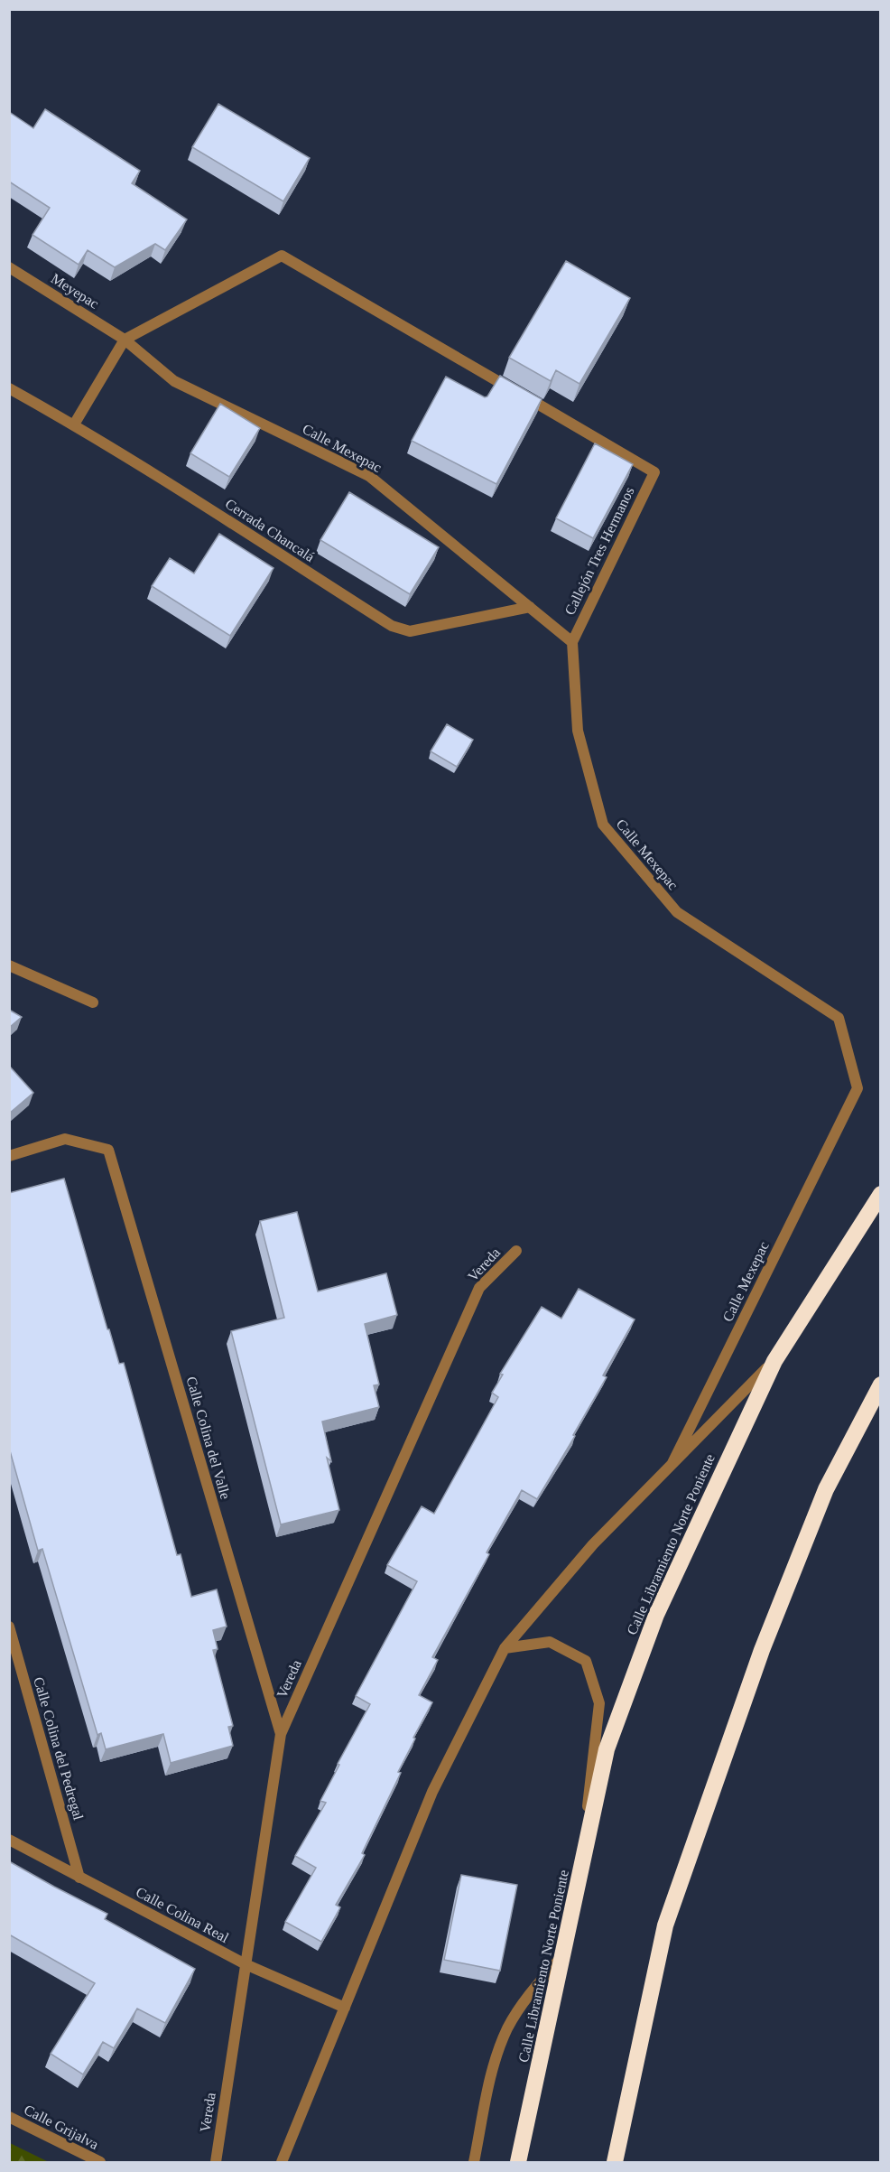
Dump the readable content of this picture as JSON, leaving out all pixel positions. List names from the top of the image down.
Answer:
{
  "streets": {
    "highway": ["Calle Libramiento Norte Poniente"],
    "street": [
      "Meyepac",
      "Calle Mexepac",
      "Cerrada Chancalá",
      "Callejón Tres Hermanos",
      "Vereda",
      "Calle Colina del Valle",
      "Calle Colina del Pedregal",
      "Calle Colina Real",
      "Calle Grijalva"
    ]
  },
  "crossings": [
    ["Meyepac", "Calle Mexepac"],
    ["Meyepac", "Callejón Tres Hermanos"],
    ["Calle Mexepac", "Cerrada Chancalá"],
    ["Calle Mexepac", "Callejón Tres Hermanos"],
    ["Vereda", "Calle Colina del Valle"],
    ["Vereda", "Calle Colina Real"],
    ["Calle Colina del Pedregal", "Calle Colina Real"]
  ]
}
